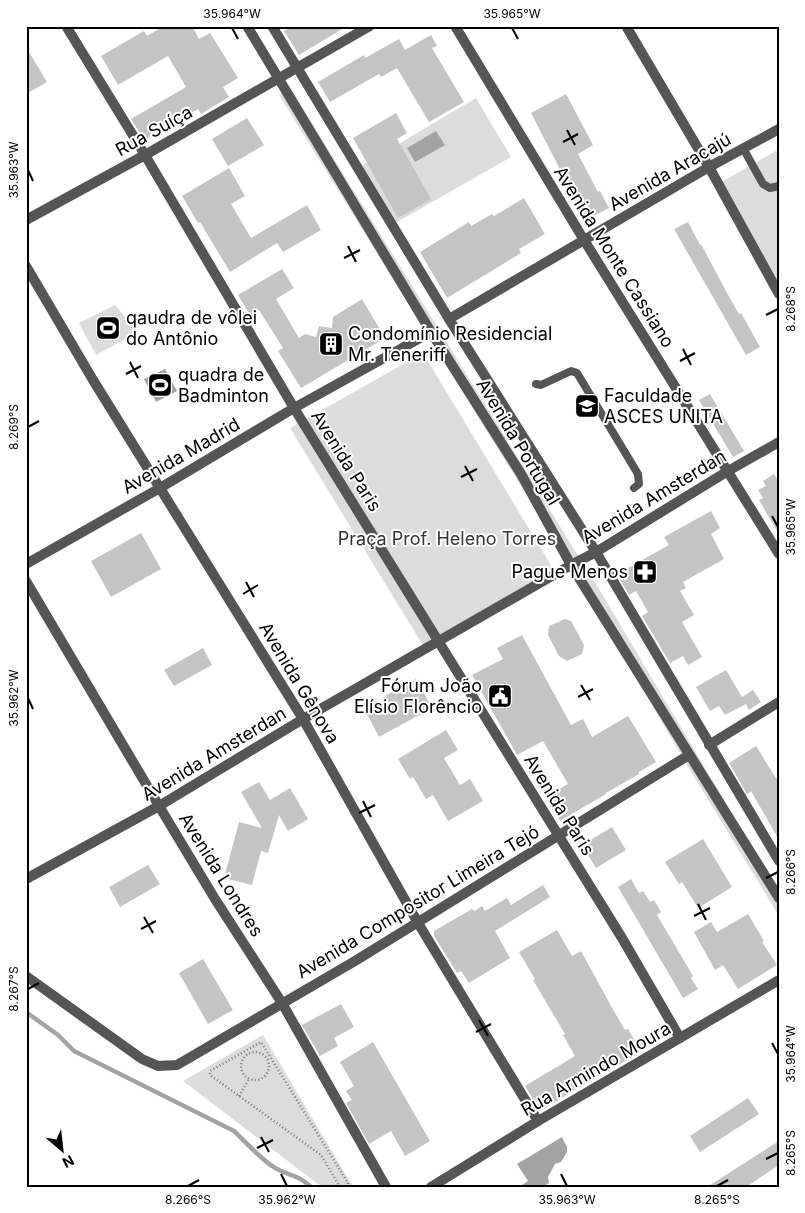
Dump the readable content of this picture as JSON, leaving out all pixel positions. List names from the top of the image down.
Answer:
{
  "streets": {
    "street": [
      "Rua Suíça",
      "Avenida Aracajú",
      "Avenida Monte Cassiano",
      "Avenida Portugal",
      "Avenida Madrid",
      "Avenida Paris",
      "Avenida Amsterdan",
      "Avenida Gênova",
      "Avenida Londres",
      "Avenida Compositor Limeira Tejó",
      "Rua Armindo Moura"
    ]
  },
  "crossings": [
    ["Rua Suíça", "Avenida Portugal"],
    ["Rua Suíça", "Avenida Paris"],
    ["Avenida Aracajú", "Avenida Monte Cassiano"],
    ["Avenida Aracajú", "Avenida Portugal"],
    ["Avenida Monte Cassiano", "Avenida Amsterdan"],
    ["Avenida Portugal", "Avenida Madrid"],
    ["Avenida Portugal", "Avenida Amsterdan"],
    ["Avenida Portugal", "Avenida Compositor Limeira Tejó"],
    ["Avenida Madrid", "Avenida Paris"],
    ["Avenida Madrid", "Avenida Gênova"],
    ["Avenida Paris", "Avenida Amsterdan"],
    ["Avenida Paris", "Avenida Compositor Limeira Tejó"],
    ["Avenida Paris", "Rua Armindo Moura"],
    ["Avenida Amsterdan", "Avenida Gênova"],
    ["Avenida Amsterdan", "Avenida Londres"],
    ["Avenida Gênova", "Avenida Compositor Limeira Tejó"],
    ["Avenida Gênova", "Rua Armindo Moura"],
    ["Avenida Londres", "Avenida Compositor Limeira Tejó"]
  ],
  "parks": ["Praça Prof. Heleno Torres"],
  "places": {
    "sports": ["qaudra de vôlei do Antônio", "quadra de Badminton"],
    "building": ["Condomínio Residencial Mr. Teneriff"],
    "school or university": ["Faculdade ASCES UNITA"],
    "pharmacy": ["Pague Menos"],
    "public building": ["Fórum João Elísio Florêncio"]
  },
  "north": "bottom right",
  "coordinates": [
    "35.964°W",
    "35.965°W",
    "35.963°W",
    "8.268°S",
    "8.269°S",
    "35.962°W",
    "8.266°S",
    "8.267°S",
    "8.265°S"
  ]
}
